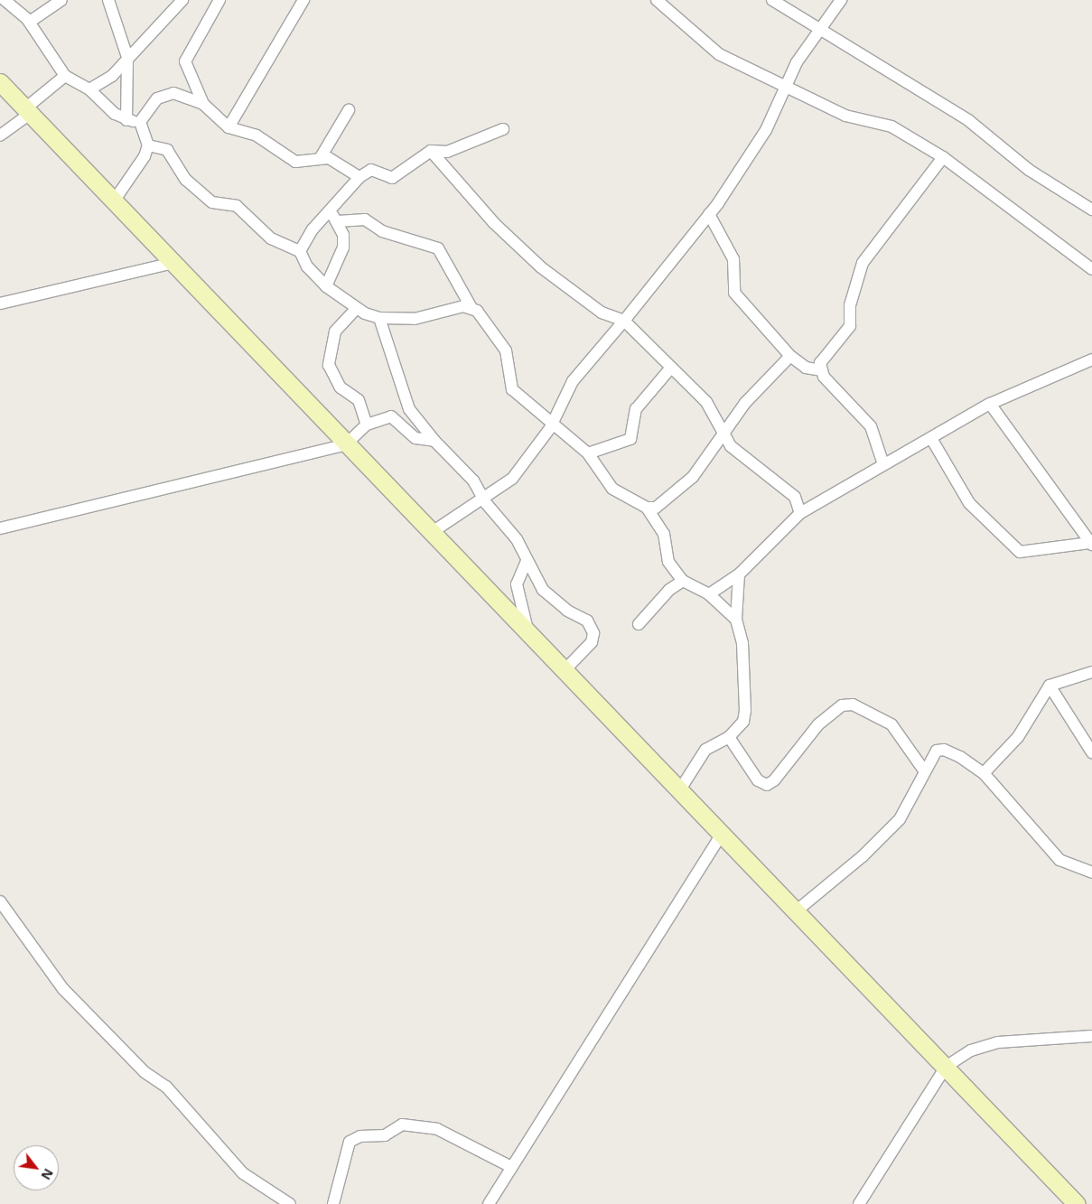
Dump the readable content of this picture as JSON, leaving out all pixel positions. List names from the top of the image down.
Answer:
{
  "north": "bottom right"
}
